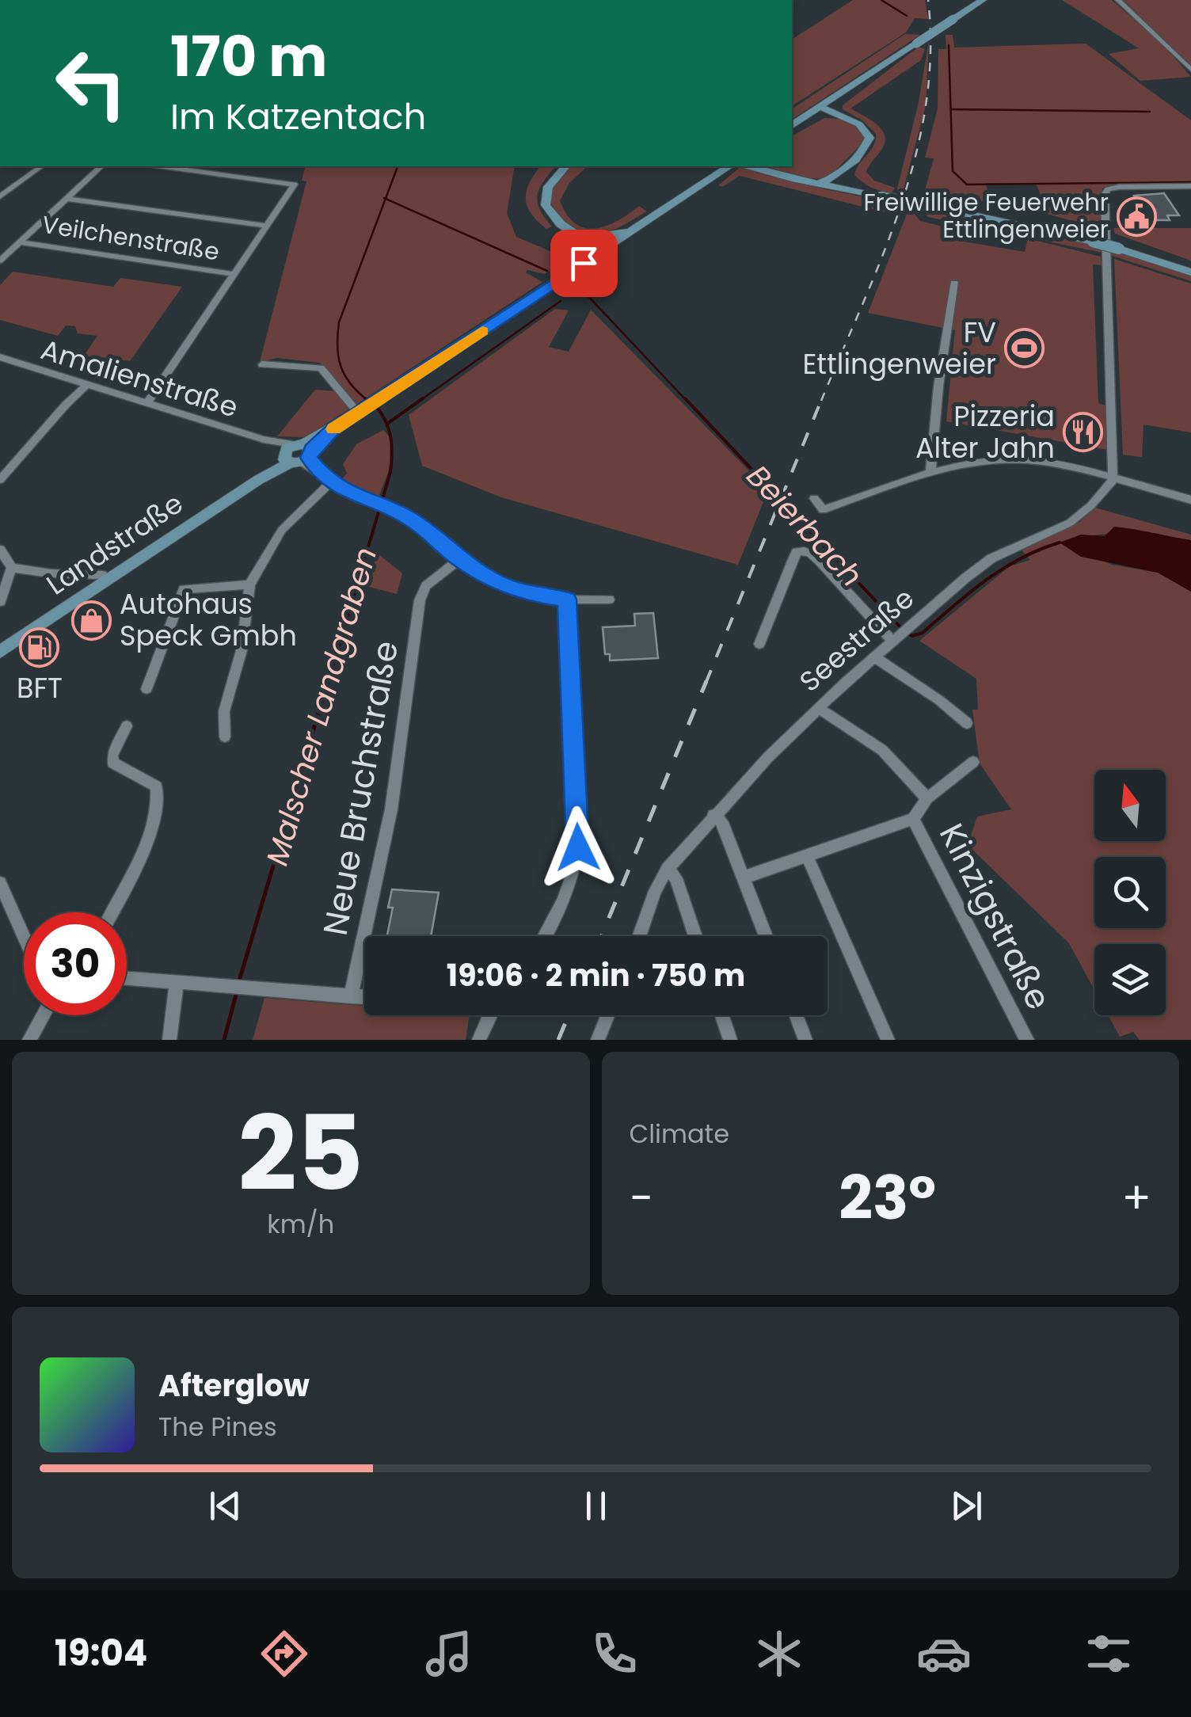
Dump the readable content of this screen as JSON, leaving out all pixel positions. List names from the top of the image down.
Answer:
{
  "streets": {
    "main road": ["Landstraße"],
    "street": [
      "Veilchenstraße",
      "Amalienstraße",
      "Seestraße",
      "Neue Bruchstraße",
      "Kinzigstraße"
    ]
  },
  "crossings": [
    ["Amalienstraße", "Landstraße"],
    ["Amalienstraße", "Neue Bruchstraße"]
  ],
  "water": ["Beierbach", "Malscher Landgraben"],
  "places": {
    "public building": ["Freiwillige Feuerwehr Ettlingenweier"],
    "sports": ["FV Ettlingenweier"],
    "restaurant": ["Pizzeria Alter Jahn"],
    "shop": ["Autohaus Speck Gmbh"],
    "fuel station": ["BFT"]
  },
  "north": "top",
  "page": {
    "turn": ["170 m", "Im Katzentach"],
    "limit": "30",
    "trip": "19:06 · 2 min · 750 m",
    "tile": [
      ["25", "km/h"],
      "Climate"
    ],
    "heat": ["−", "23°", "+"],
    "song": ["Afterglow", "The Pines"],
    "tabs": "19:04"
  }
}
